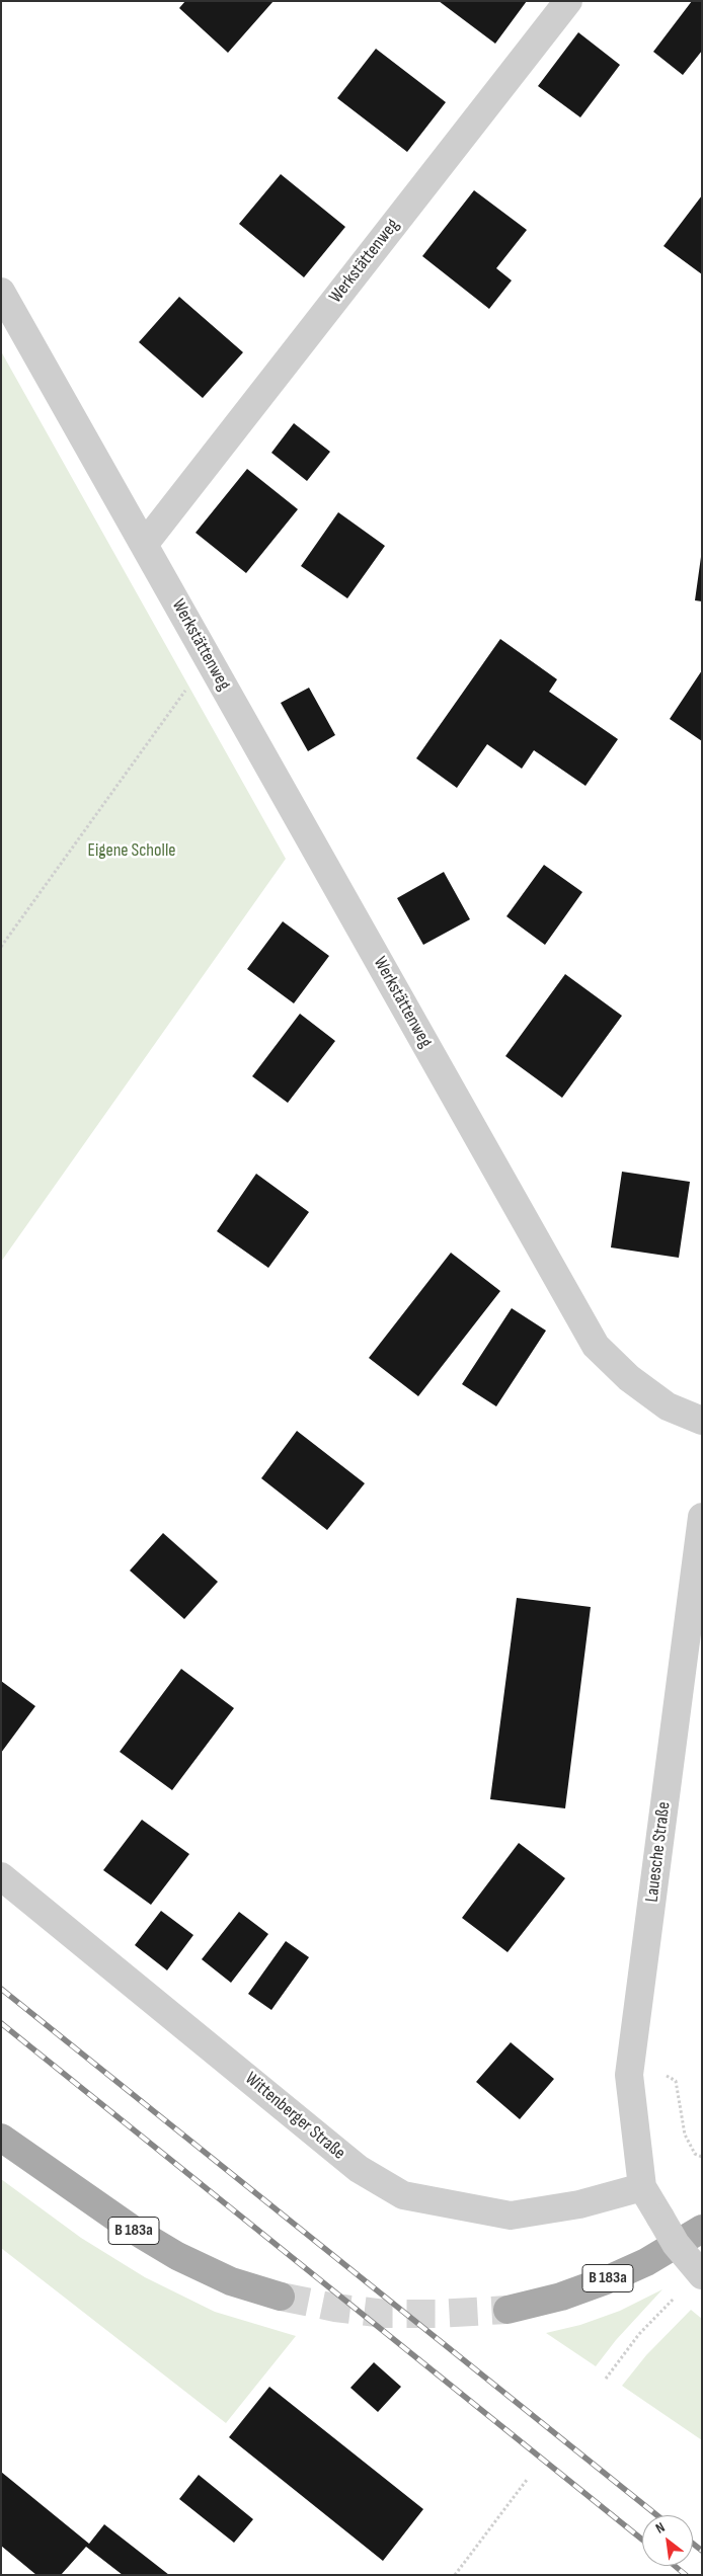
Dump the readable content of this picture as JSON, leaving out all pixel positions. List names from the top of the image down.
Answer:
{
  "streets": {
    "main road": ["B 183a"],
    "street": ["Werkstättenweg", "Lauesche Straße", "Wittenberger Straße"]
  },
  "crossings": [
    ["Lauesche Straße", "Wittenberger Straße"]
  ],
  "parks": ["Eigene Scholle"],
  "north": "top left"
}
